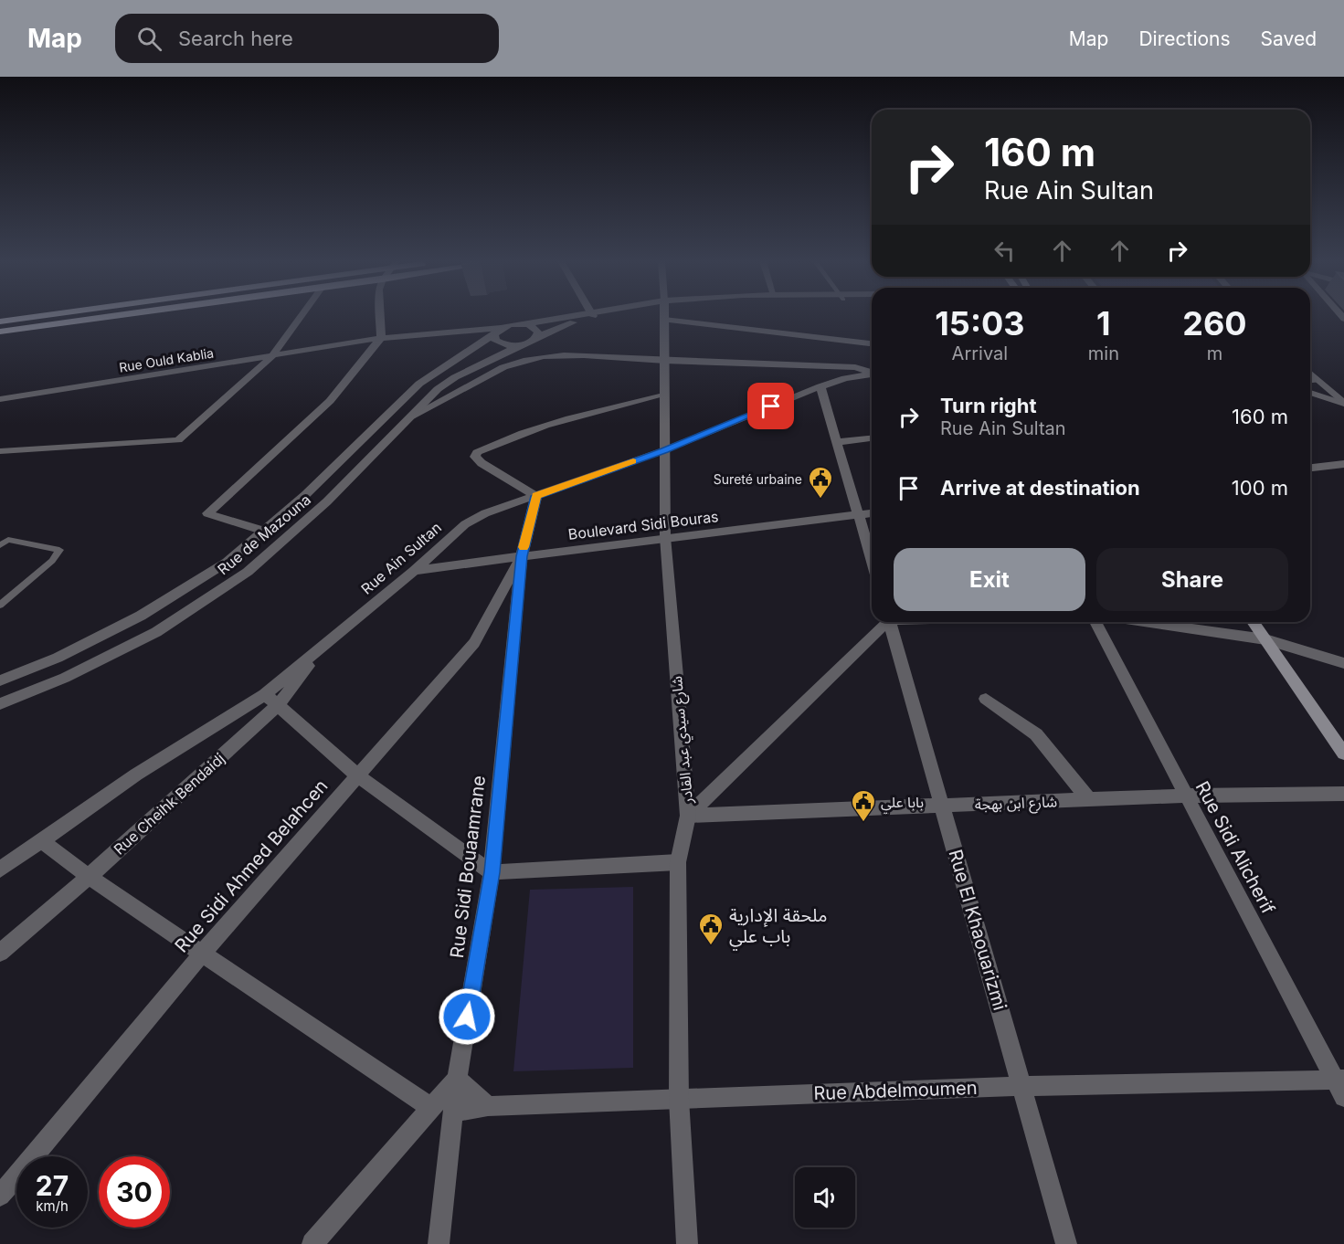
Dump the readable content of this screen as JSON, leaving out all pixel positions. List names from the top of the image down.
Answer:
{
  "streets": {
    "street": [
      "Rue Ould Kablia",
      "Boulevard Sidi Bouras",
      "Rue de Mazouna",
      "Rue Ain Sultan",
      "شارع سيدي عبد القادر",
      "شارع ابن بهجة",
      "Rue Cheihk Bendaidj",
      "Rue Sidi Alicherif",
      "Rue Sidi Ahmed Belahcen",
      "Rue Sidi Bouaamrane",
      "Rue El Khaouarizmi",
      "Rue Abdelmoumen"
    ]
  },
  "crossings": [
    ["Rue Ould Kablia", "Rue de Mazouna"],
    ["Boulevard Sidi Bouras", "Rue Ain Sultan"],
    ["Boulevard Sidi Bouras", "شارع سيدي عبد القادر"],
    ["Boulevard Sidi Bouras", "Rue Sidi Ahmed Belahcen"],
    ["Boulevard Sidi Bouras", "Rue Sidi Bouaamrane"],
    ["Rue Ain Sultan", "شارع سيدي عبد القادر"],
    ["Rue Ain Sultan", "Rue Cheihk Bendaidj"],
    ["Rue Ain Sultan", "Rue Sidi Bouaamrane"],
    ["شارع سيدي عبد القادر", "شارع ابن بهجة"],
    ["شارع سيدي عبد القادر", "Rue Abdelmoumen"],
    ["شارع ابن بهجة", "Rue Sidi Alicherif"],
    ["شارع ابن بهجة", "Rue El Khaouarizmi"],
    ["Rue Sidi Alicherif", "Rue Abdelmoumen"],
    ["Rue Sidi Ahmed Belahcen", "Rue Sidi Bouaamrane"],
    ["Rue Sidi Bouaamrane", "Rue Abdelmoumen"],
    ["Rue El Khaouarizmi", "Rue Abdelmoumen"]
  ],
  "places": {
    "public building": ["Sureté urbaine", "بابا علي", "ملحقة الإدارية باب علي"]
  },
  "page": {
    "header": "Map",
    "search": "Search here",
    "nav": ["Map", "Directions", "Saved"],
    "turn": ["160 m", "Rue Ain Sultan"],
    "eta": [
      "15:03",
      "Arrival",
      "1",
      "min",
      "260",
      "m"
    ],
    "list": [
      {
        "name": "Turn right",
        "note": "Rue Ain Sultan",
        "value": "160 m"
      },
      {
        "name": "Arrive at destination",
        "value": "100 m"
      }
    ],
    "buttons": ["Exit", "Share"],
    "speed": "27 km/h",
    "limit": "30"
  }
}
